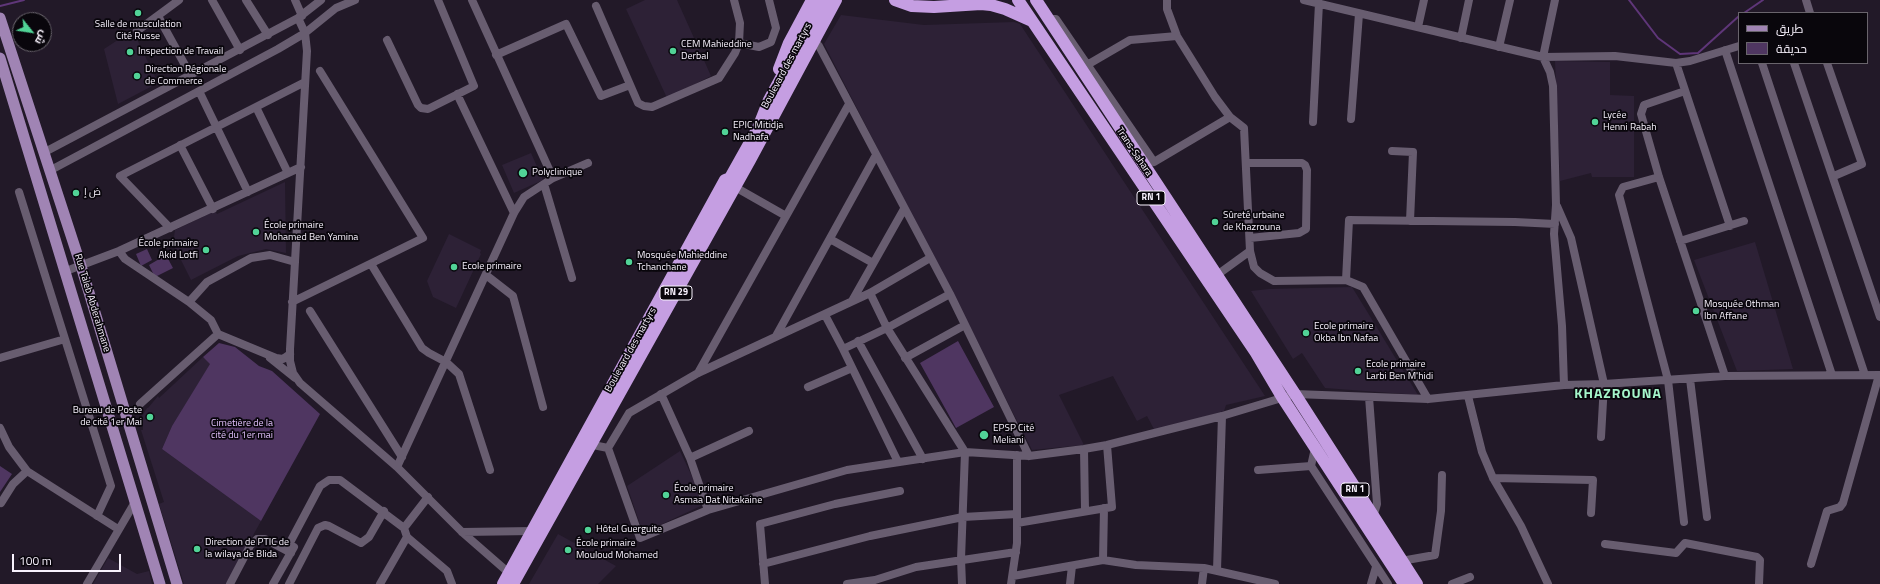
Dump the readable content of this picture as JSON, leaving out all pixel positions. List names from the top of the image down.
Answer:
{
  "streets": {
    "highway": [
      "Boulevard des martyrs",
      "Trans-Sahara",
      "RN 1",
      "RN 29"
    ],
    "main road": ["Rue Taleb Abderahmane"]
  },
  "crossings": [
    ["Trans-Sahara", "RN 1"]
  ],
  "districts": ["KHAZROUNA"],
  "parks": ["Cimetière de la cité du 1er mai"],
  "places": [
    "Salle de musculation Cité Russe",
    "CEM Mahieddine Derbal",
    "Inspection de Travail",
    "Direction Régionale de Commerce",
    "Lycée Henni Rabah",
    "EPIC Mitidja Nadhafa",
    "Polyclinique",
    "ض إ",
    "Sûreté urbaine de Khazrouna",
    "École primaire Mohamed Ben Yamina",
    "École primaire Akid Lotfi",
    "Mosquée Mahieddine Tchanchane",
    "Ecole primaire",
    "Mosquée Othman Ibn Affane",
    "Ecole primaire Okba Ibn Nafaa",
    "Ecole primaire Larbi Ben M'hidi",
    "Bureau de Poste de cité 1er Mai",
    "EPSP Cité Meliani",
    "École primaire Asmaa Dat Nitakaine",
    "Hôtel Guerguite",
    "Direction de PTIC de la wilaya de Blida",
    "École primaire Mouloud Mohamed"
  ],
  "legend": ["طريق", "حديقة"],
  "scale_bar": "100 m",
  "north": "bottom right"
}
